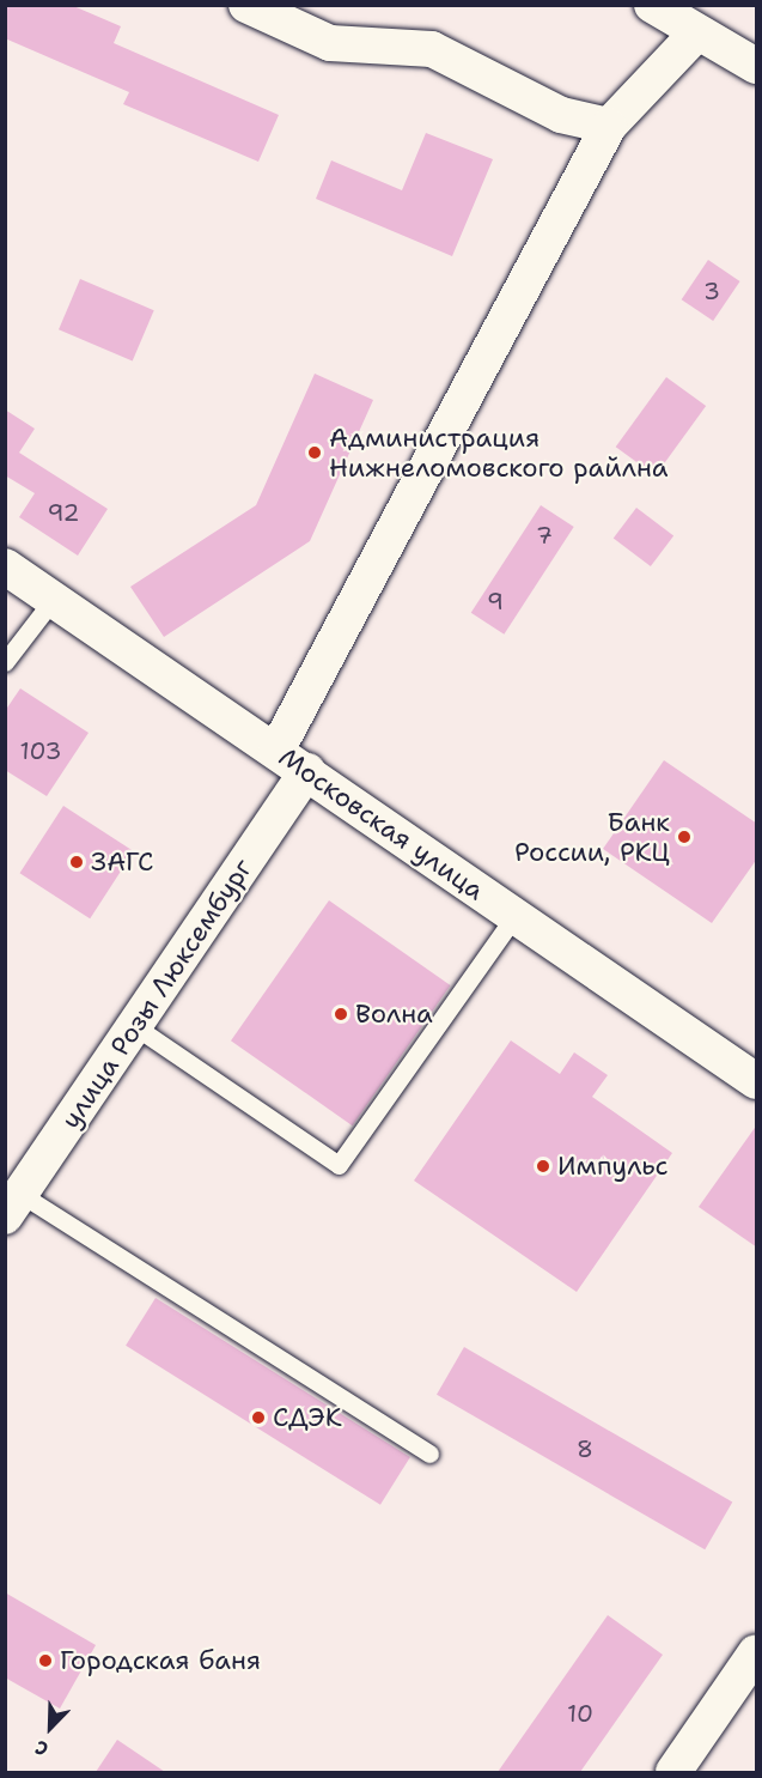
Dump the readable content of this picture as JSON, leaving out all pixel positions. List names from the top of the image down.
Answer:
{
  "streets": {
    "street": ["Московская улица", "улица Розы Люксембург"]
  },
  "crossings": [
    ["Московская улица", "улица Розы Люксембург"]
  ],
  "places": [
    "Администрация Нижнеломовского райлна",
    "Банк России, РКЦ",
    "ЗАГС",
    "Волна",
    "Импульс",
    "СДЭК",
    "Городская баня"
  ],
  "house_numbers": [
    "3",
    "92",
    "7",
    "9",
    "103",
    "8",
    "10"
  ],
  "north": "bottom left"
}
